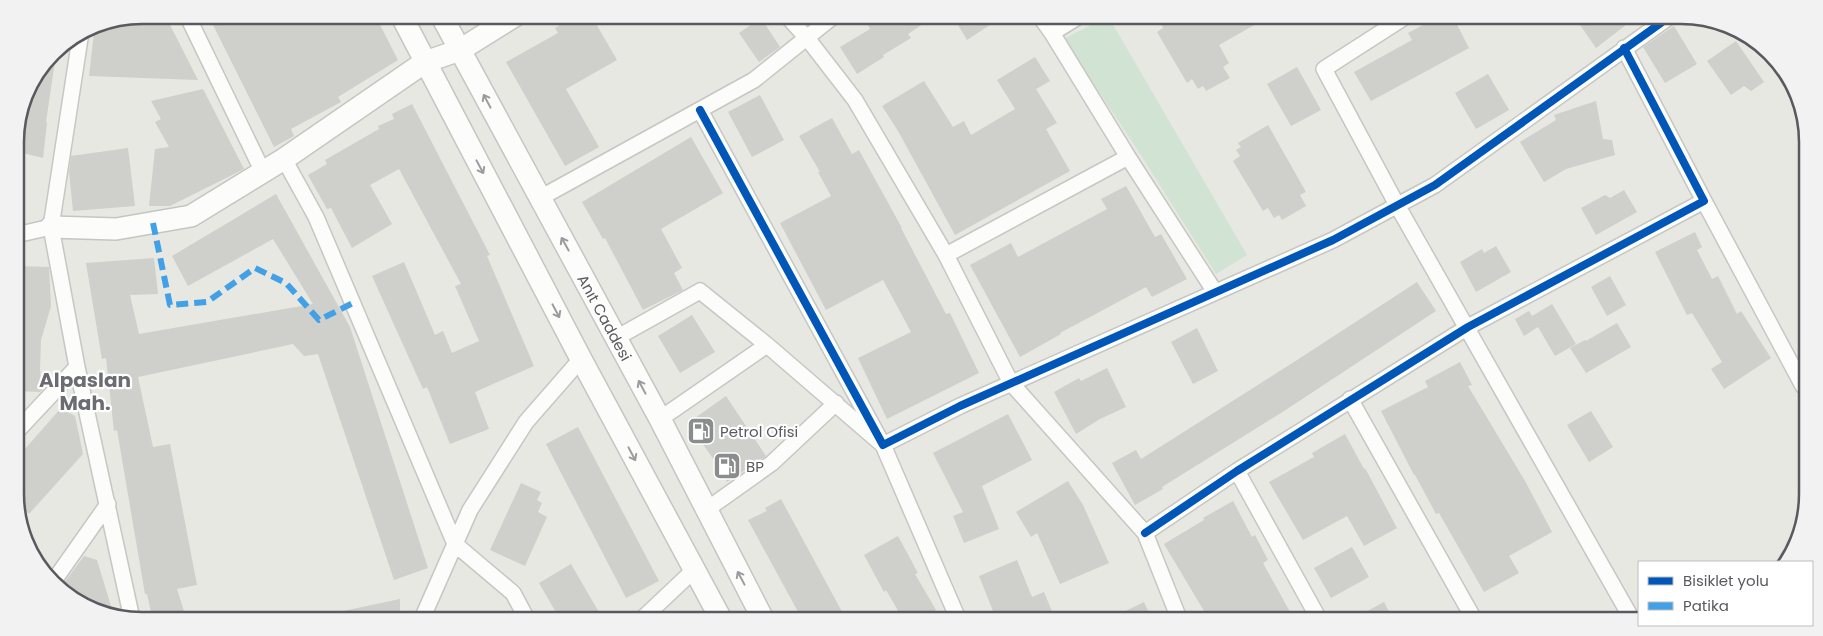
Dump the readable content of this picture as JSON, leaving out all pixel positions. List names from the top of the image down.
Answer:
{
  "streets": {
    "main road": ["Anıt Caddesi"]
  },
  "districts": ["Alpaslan Mah."],
  "places": {
    "fuel station": ["Petrol Ofisi", "BP"]
  },
  "legend": ["Bisiklet yolu", "Patika"]
}
